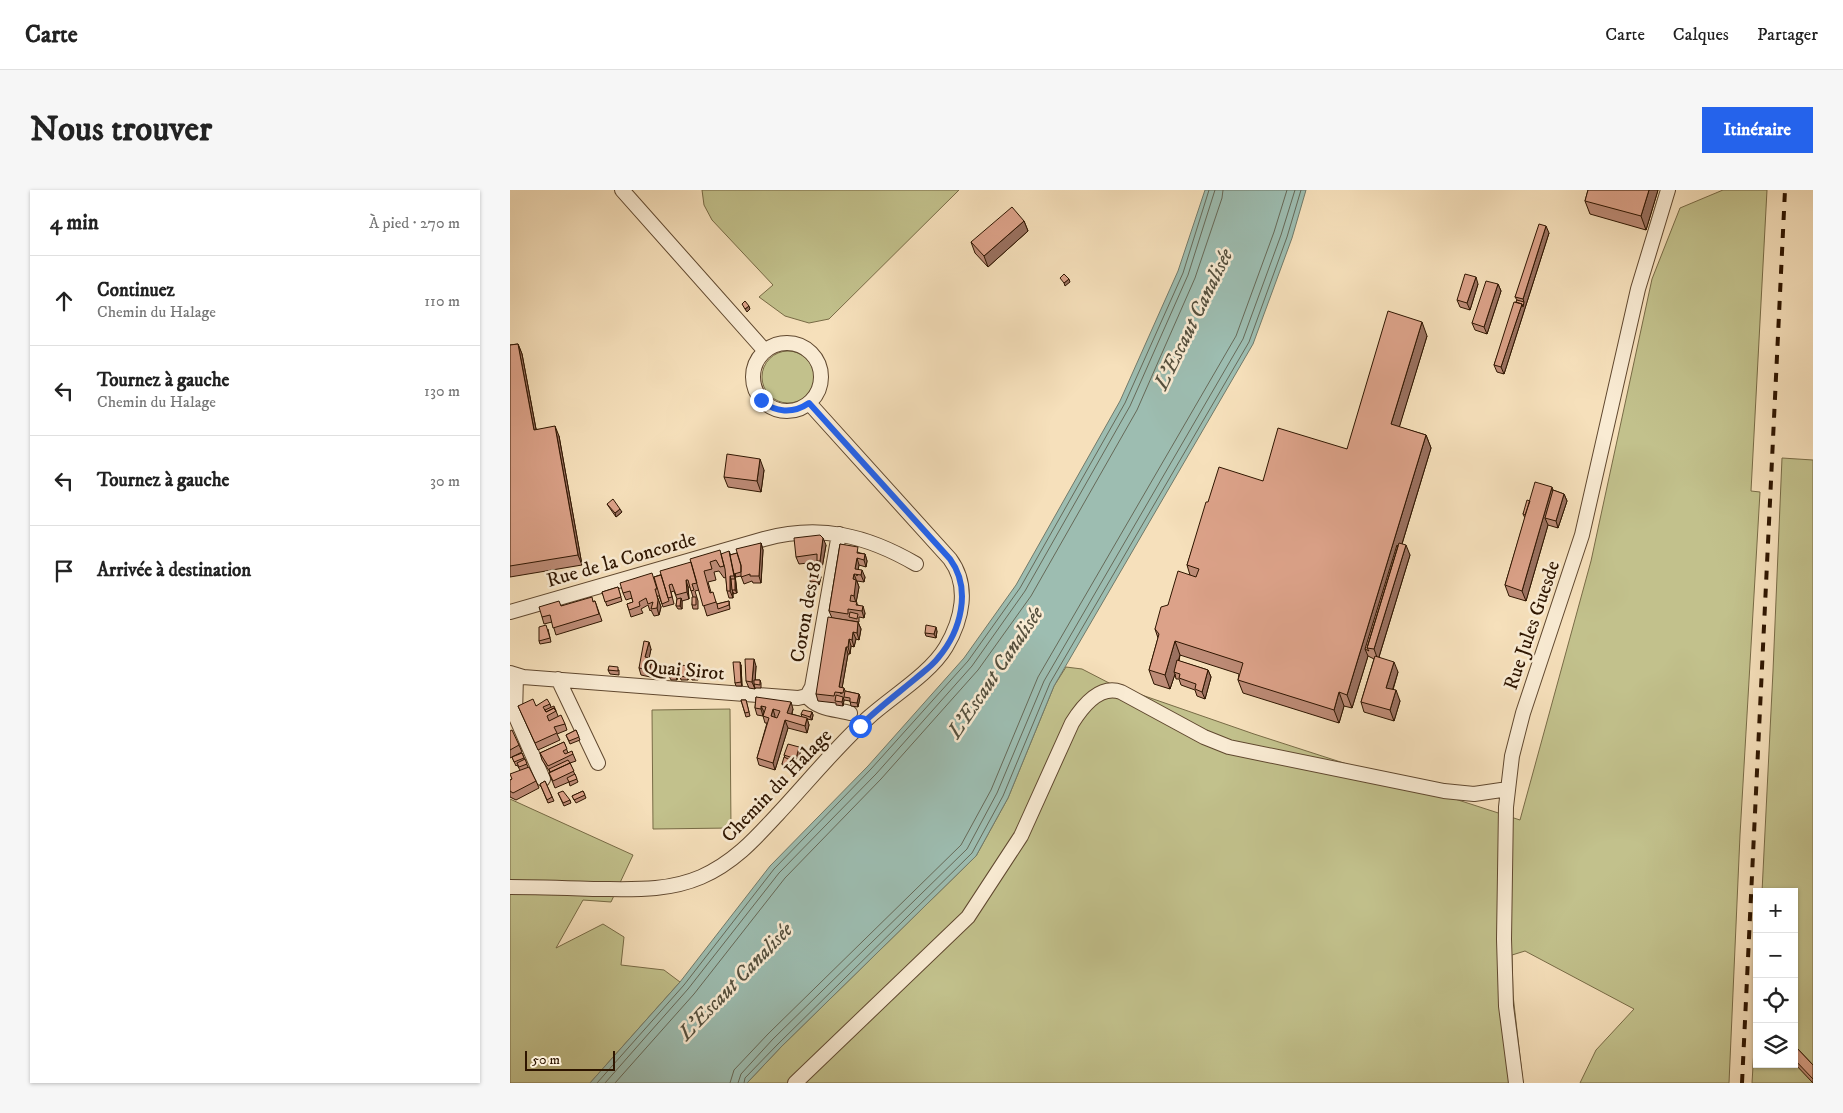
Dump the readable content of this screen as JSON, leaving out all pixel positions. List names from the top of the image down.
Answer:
{
  "streets": {
    "street": [
      "Rue de la Concorde",
      "Coron des 18",
      "Rue Jules Guesde",
      "Quai Sirot",
      "Chemin du Halage"
    ]
  },
  "crossings": [
    ["Rue de la Concorde", "Coron des 18"],
    ["Coron des 18", "Quai Sirot"]
  ],
  "water": ["L'Escaut Canalisée"],
  "scale_bar": "50 m",
  "page": {
    "header": "Carte",
    "nav": ["Carte", "Calques", "Partager"],
    "buttons": "Itinéraire",
    "title": "Nous trouver",
    "heading": ["4 min", "À pied · 270 m"],
    "list": [
      ["Continuez", "Chemin du Halage", "110 m"],
      ["Tournez à gauche", "Chemin du Halage", "130 m"],
      ["Tournez à gauche", "30 m"],
      "Arrivée à destination"
    ],
    "map_buttons": ["+", "−"],
    "scale": "50 m"
  }
}
